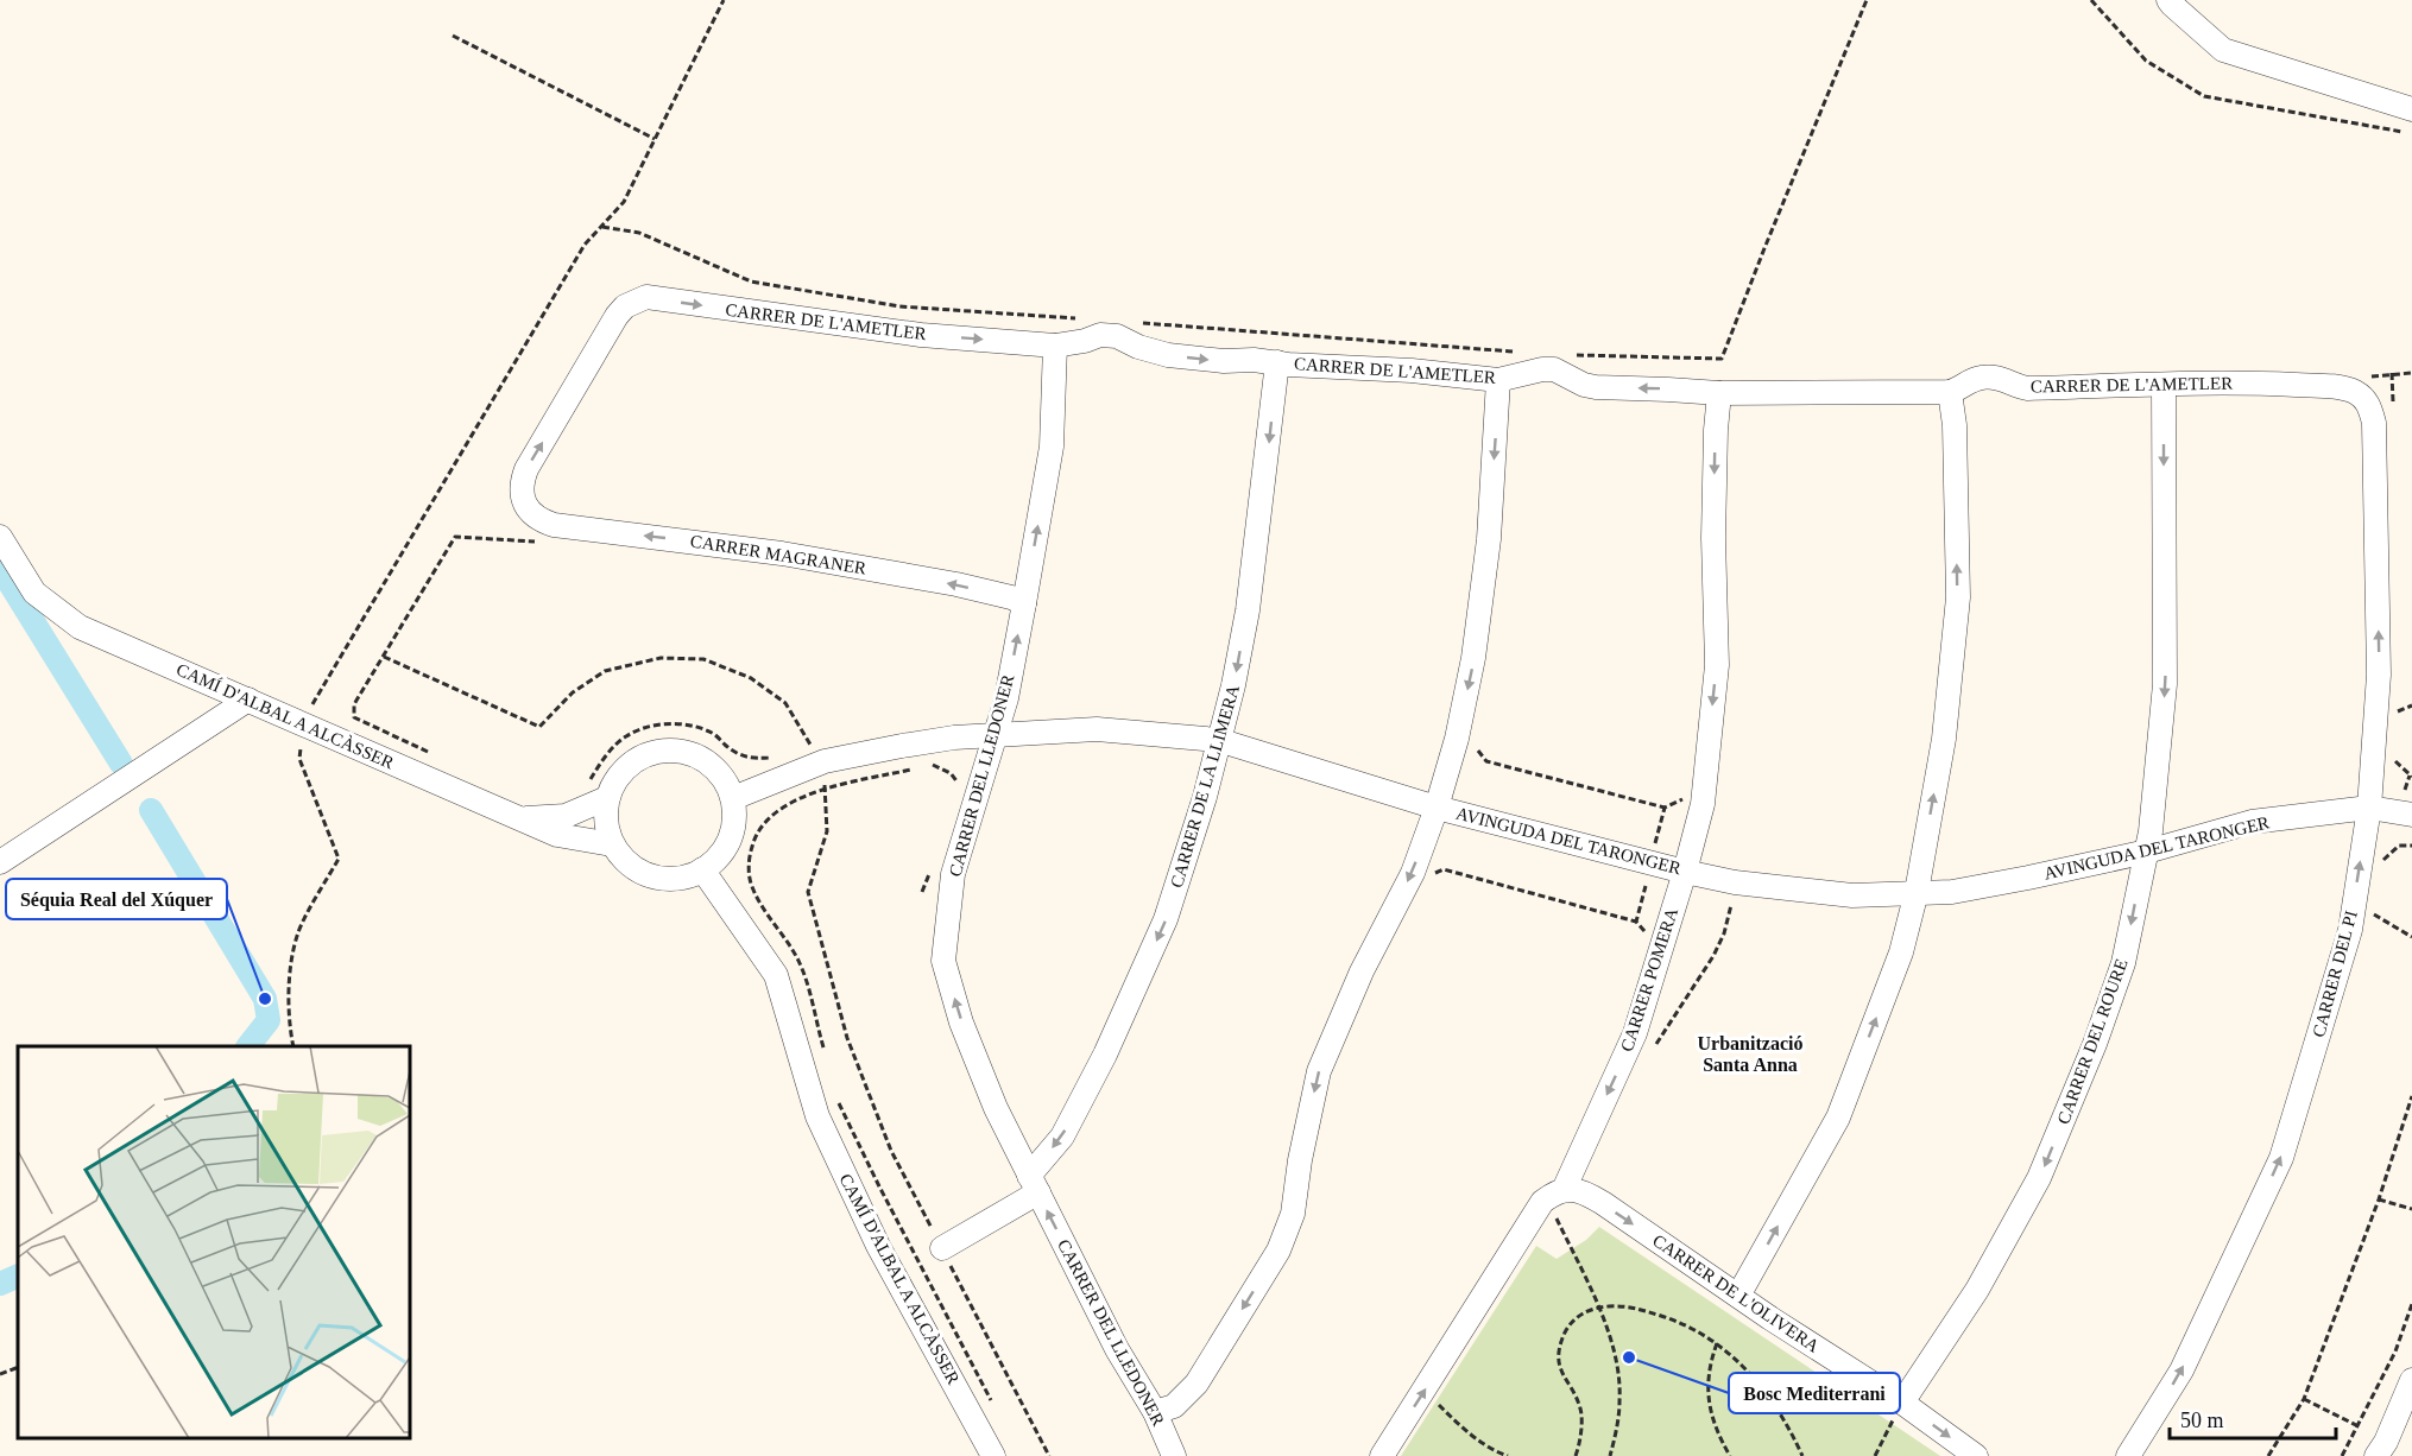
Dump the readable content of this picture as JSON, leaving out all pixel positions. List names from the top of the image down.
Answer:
{
  "streets": {
    "street": [
      "CARRER DE L'AMETLER",
      "CARRER MAGRANER",
      "CAMÍ D'ALBAL A ALCÀSSER",
      "CARRER DEL LLEDONER",
      "CARRER DE LA LLIMERA",
      "AVINGUDA DEL TARONGER",
      "CARRER DEL PI",
      "CARRER POMERA",
      "CARRER DEL ROURE",
      "CARRER DE L'OLIVERA"
    ]
  },
  "crossings": [
    ["CARRER DE L'AMETLER", "CARRER MAGRANER"],
    ["CARRER DE L'AMETLER", "CARRER DEL LLEDONER"],
    ["CARRER DE L'AMETLER", "CARRER DE LA LLIMERA"],
    ["CARRER DE L'AMETLER", "CARRER DEL PI"],
    ["CARRER DE L'AMETLER", "CARRER POMERA"],
    ["CARRER DE L'AMETLER", "CARRER DEL ROURE"],
    ["CARRER MAGRANER", "CARRER DEL LLEDONER"],
    ["CAMÍ D'ALBAL A ALCÀSSER", "AVINGUDA DEL TARONGER"],
    ["CARRER DEL LLEDONER", "CARRER DE LA LLIMERA"],
    ["CARRER DEL LLEDONER", "AVINGUDA DEL TARONGER"],
    ["CARRER DE LA LLIMERA", "AVINGUDA DEL TARONGER"],
    ["AVINGUDA DEL TARONGER", "CARRER DEL PI"],
    ["AVINGUDA DEL TARONGER", "CARRER POMERA"],
    ["AVINGUDA DEL TARONGER", "CARRER DEL ROURE"],
    ["CARRER POMERA", "CARRER DE L'OLIVERA"],
    ["CARRER DEL ROURE", "CARRER DE L'OLIVERA"]
  ],
  "one_way": [
    "CARRER MAGRANER",
    "CARRER DEL LLEDONER",
    "CARRER DE LA LLIMERA",
    "CARRER DEL PI",
    "CARRER DE L'OLIVERA"
  ],
  "districts": ["Urbanització Santa Anna"],
  "places": ["Séquia Real del Xúquer", "Bosc Mediterrani"],
  "scale_bar": "50 m"
}
